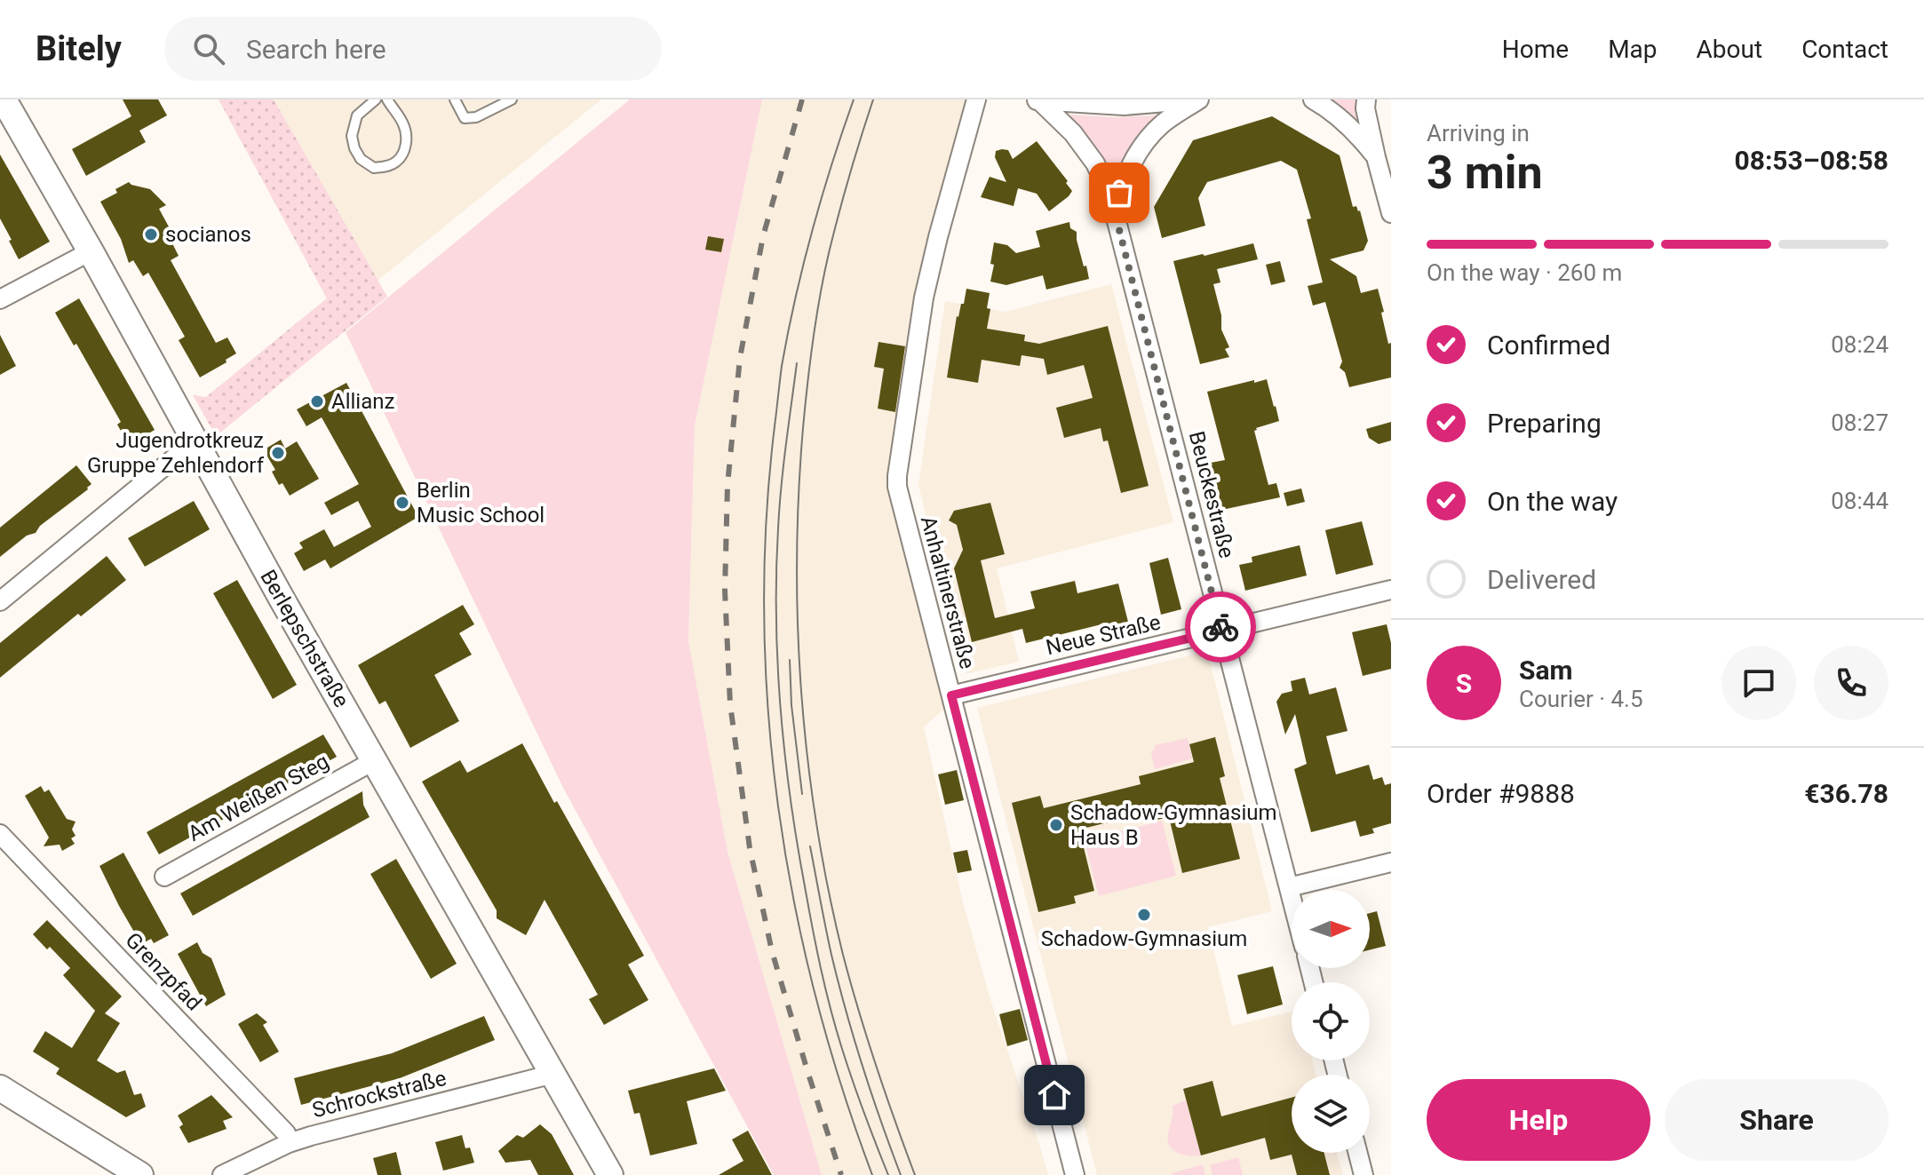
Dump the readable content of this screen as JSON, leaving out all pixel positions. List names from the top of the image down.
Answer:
{
  "streets": {
    "street": [
      "Beuckestraße",
      "Anhaltinerstraße",
      "Neue Straße",
      "Berlepschstraße",
      "Am Weißen Steg",
      "Grenzpfad",
      "Schrockstraße"
    ]
  },
  "crossings": [
    ["Beuckestraße", "Neue Straße"],
    ["Anhaltinerstraße", "Neue Straße"],
    ["Berlepschstraße", "Am Weißen Steg"],
    ["Berlepschstraße", "Schrockstraße"],
    ["Grenzpfad", "Schrockstraße"]
  ],
  "places": [
    "socianos",
    "Allianz",
    "Jugendrotkreuz Gruppe Zehlendorf",
    "Berlin Music School",
    "Schadow-Gymnasium Haus B",
    "Schadow-Gymnasium"
  ],
  "north": "right",
  "page": {
    "header": "Bitely",
    "search": "Search here",
    "nav": [
      "Home",
      "Map",
      "About",
      "Contact"
    ],
    "heading": ["3 min", "Arriving in", "08:53–08:58"],
    "panel": [
      "Sam",
      "Courier · 4.5",
      "Order #9888",
      "€36.78"
    ],
    "bar": "On the way · 260 m",
    "list": [
      ["Confirmed", "08:24"],
      ["Preparing", "08:27"],
      ["On the way", "08:44"],
      "Delivered"
    ],
    "round": "S",
    "buttons": ["Help", "Share"]
  }
}
